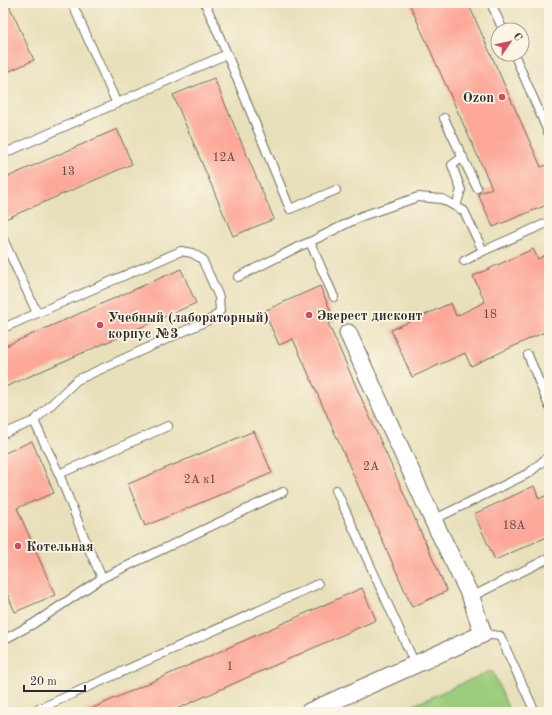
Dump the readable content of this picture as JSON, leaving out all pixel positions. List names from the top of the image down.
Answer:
{
  "places": [
    "Ozon",
    "Эверест дисконт",
    "Учебный (лабораторный) корпус №3",
    "Котельная"
  ],
  "house_numbers": [
    "12А",
    "13",
    "18",
    "2А",
    "2А к1",
    "18А",
    "1"
  ],
  "scale_bar": "20 m",
  "north": "top right"
}
